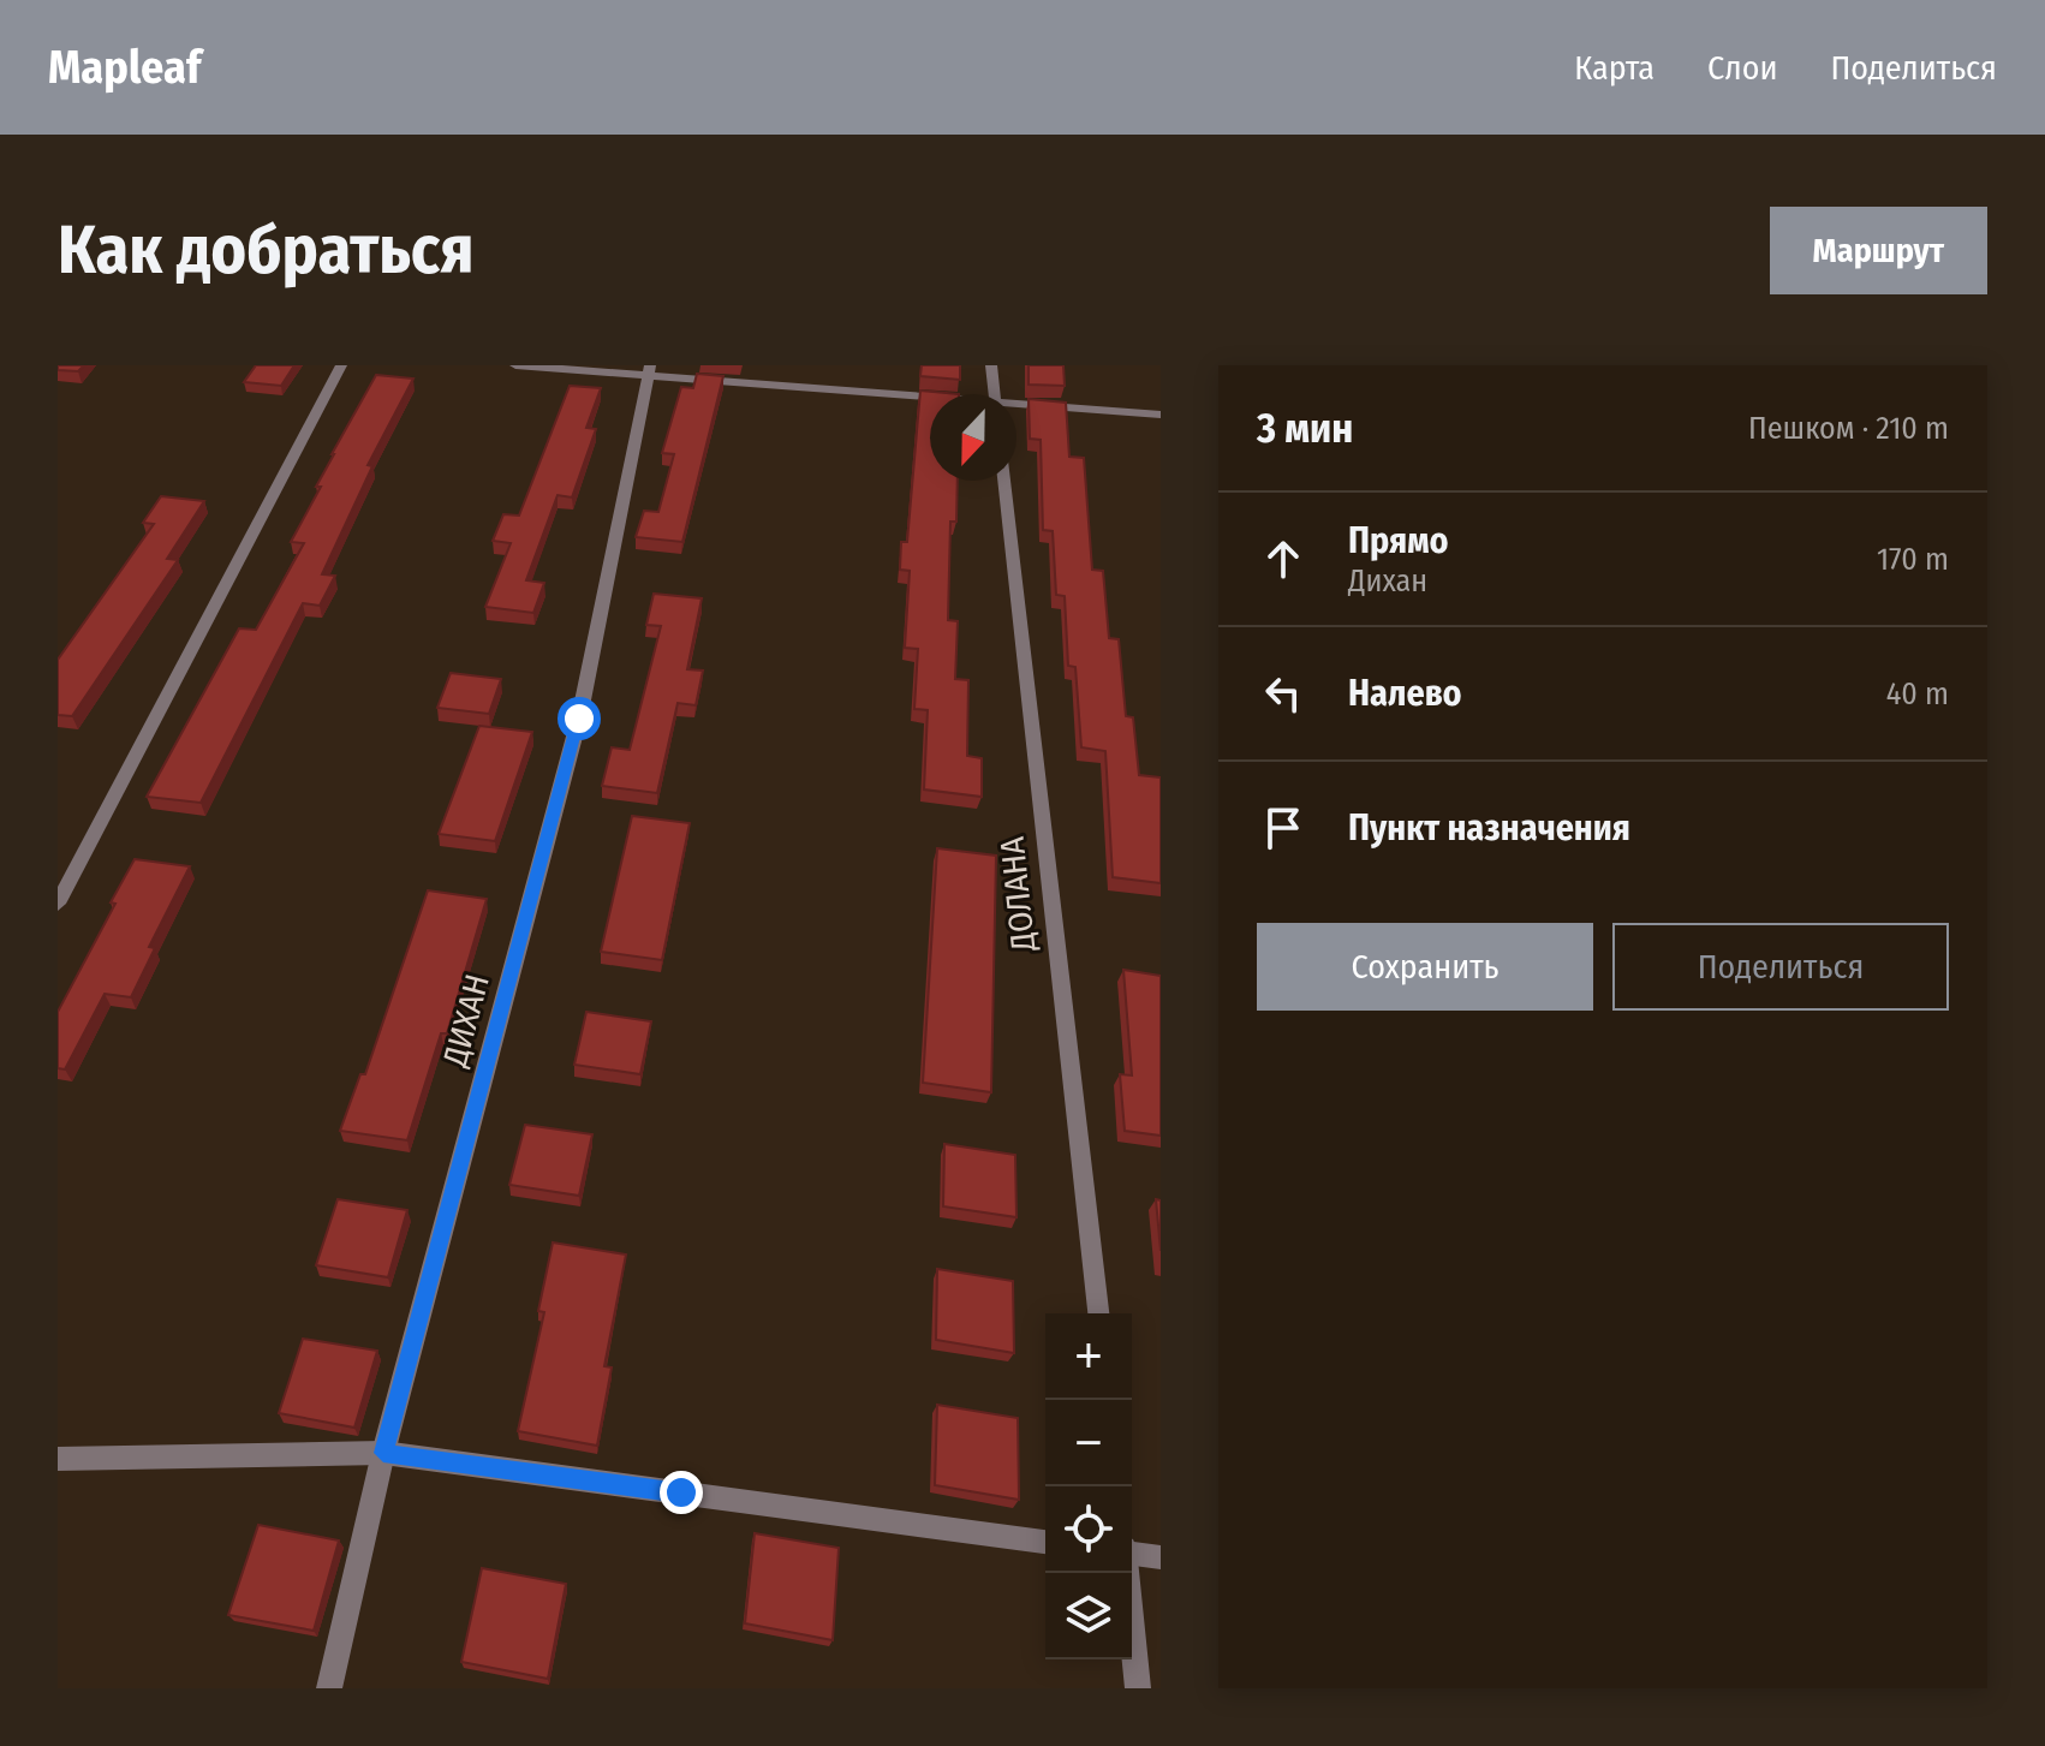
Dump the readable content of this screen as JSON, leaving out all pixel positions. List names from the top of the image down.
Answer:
{
  "streets": {
    "street": ["ДОЛАНА", "ДИХАН"]
  },
  "north": "bottom",
  "page": {
    "header": "Mapleaf",
    "nav": ["Карта", "Слои", "Поделиться"],
    "buttons": [
      "Маршрут",
      ["Сохранить", "Поделиться"]
    ],
    "title": "Как добраться",
    "heading": ["3 мин", "Пешком · 210 m"],
    "list": [
      ["Прямо", "Дихан", "170 m"],
      ["Налево", "40 m"],
      "Пункт назначения"
    ],
    "map_buttons": ["+", "−"]
  }
}
